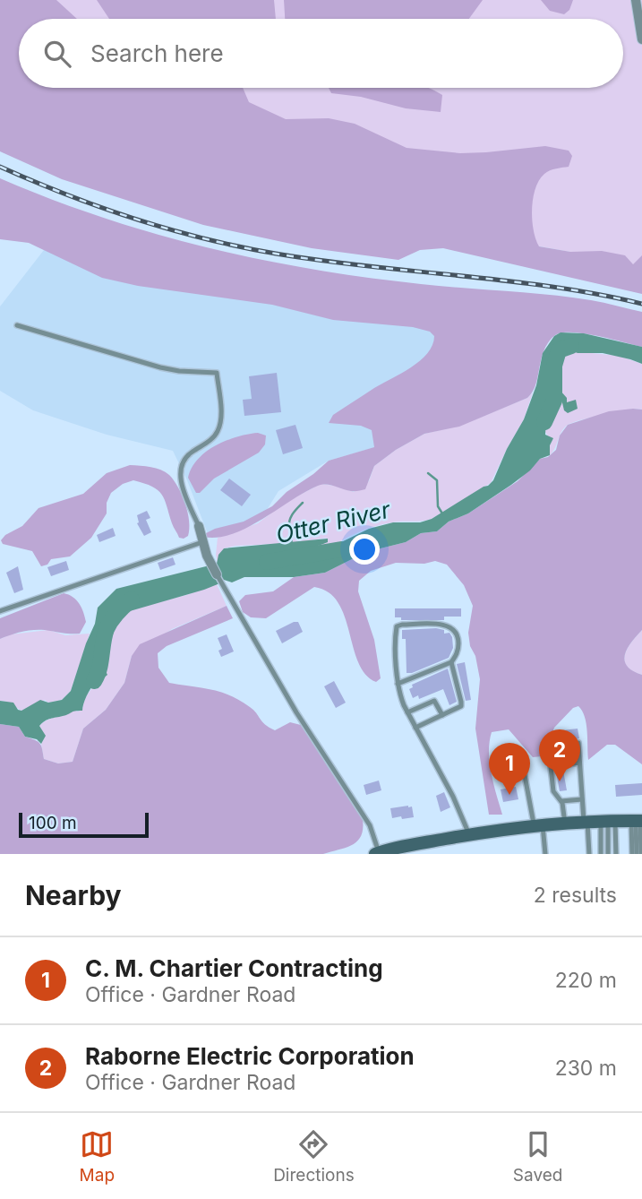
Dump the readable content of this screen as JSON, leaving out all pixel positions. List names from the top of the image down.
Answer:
{
  "water": ["Otter River"],
  "scale_bar": "100 m",
  "page": {
    "search": "Search here",
    "pins": ["2", "1"],
    "scale": "100 m",
    "heading": ["Nearby", "2 results"],
    "list": [
      {
        "mark": "1",
        "name": "C. M. Chartier Contracting",
        "note": "Office · Gardner Road",
        "value": "220 m"
      },
      {
        "mark": "2",
        "name": "Raborne Electric Corporation",
        "note": "Office · Gardner Road",
        "value": "230 m"
      }
    ],
    "nav": ["Map", "Directions", "Saved"]
  }
}
